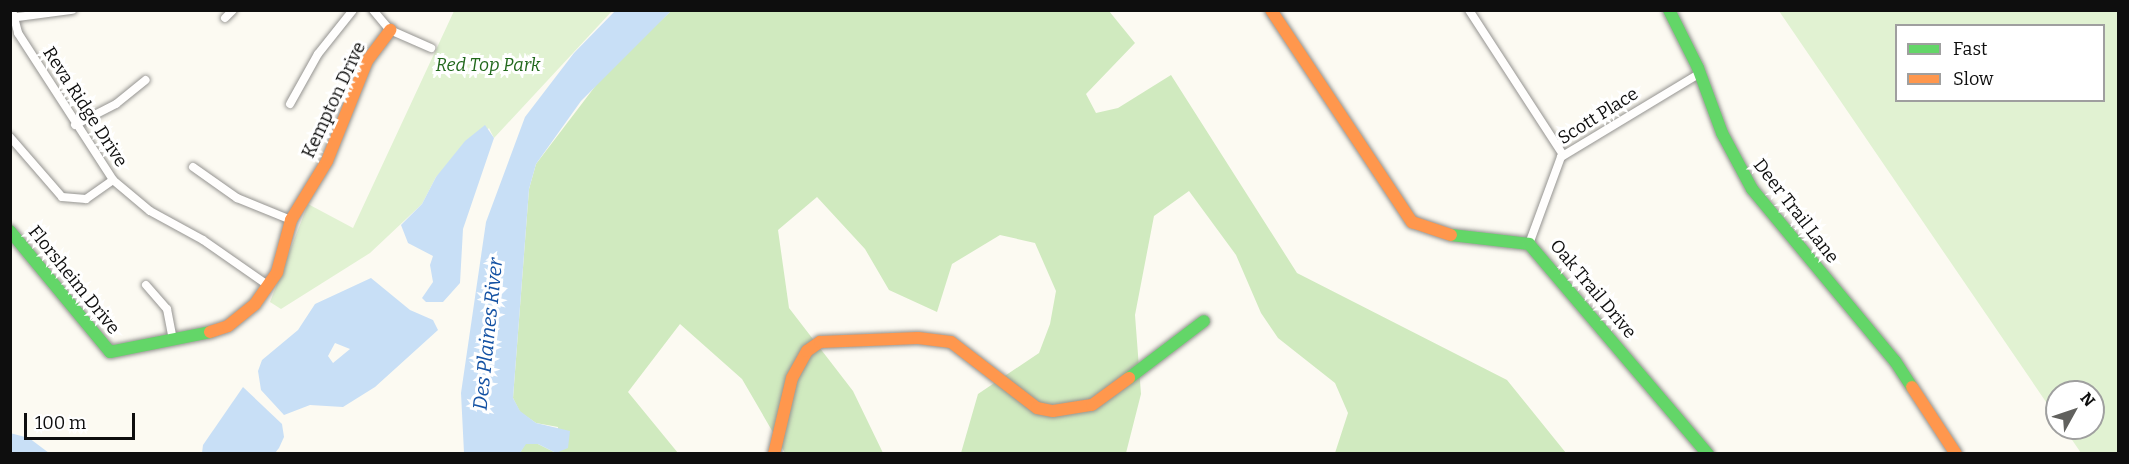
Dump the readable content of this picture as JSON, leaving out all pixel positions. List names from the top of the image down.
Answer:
{
  "streets": {
    "street": [
      "Kempton Drive",
      "Reva Ridge Drive",
      "Scott Place",
      "Deer Trail Lane",
      "Florsheim Drive",
      "Oak Trail Drive"
    ]
  },
  "crossings": [
    ["Kempton Drive", "Reva Ridge Drive"],
    ["Kempton Drive", "Florsheim Drive"],
    ["Scott Place", "Deer Trail Lane"],
    ["Scott Place", "Oak Trail Drive"]
  ],
  "water": ["Des Plaines River"],
  "parks": ["Red Top Park"],
  "legend": ["Fast", "Slow"],
  "scale_bar": "100 m",
  "north": "top right"
}
